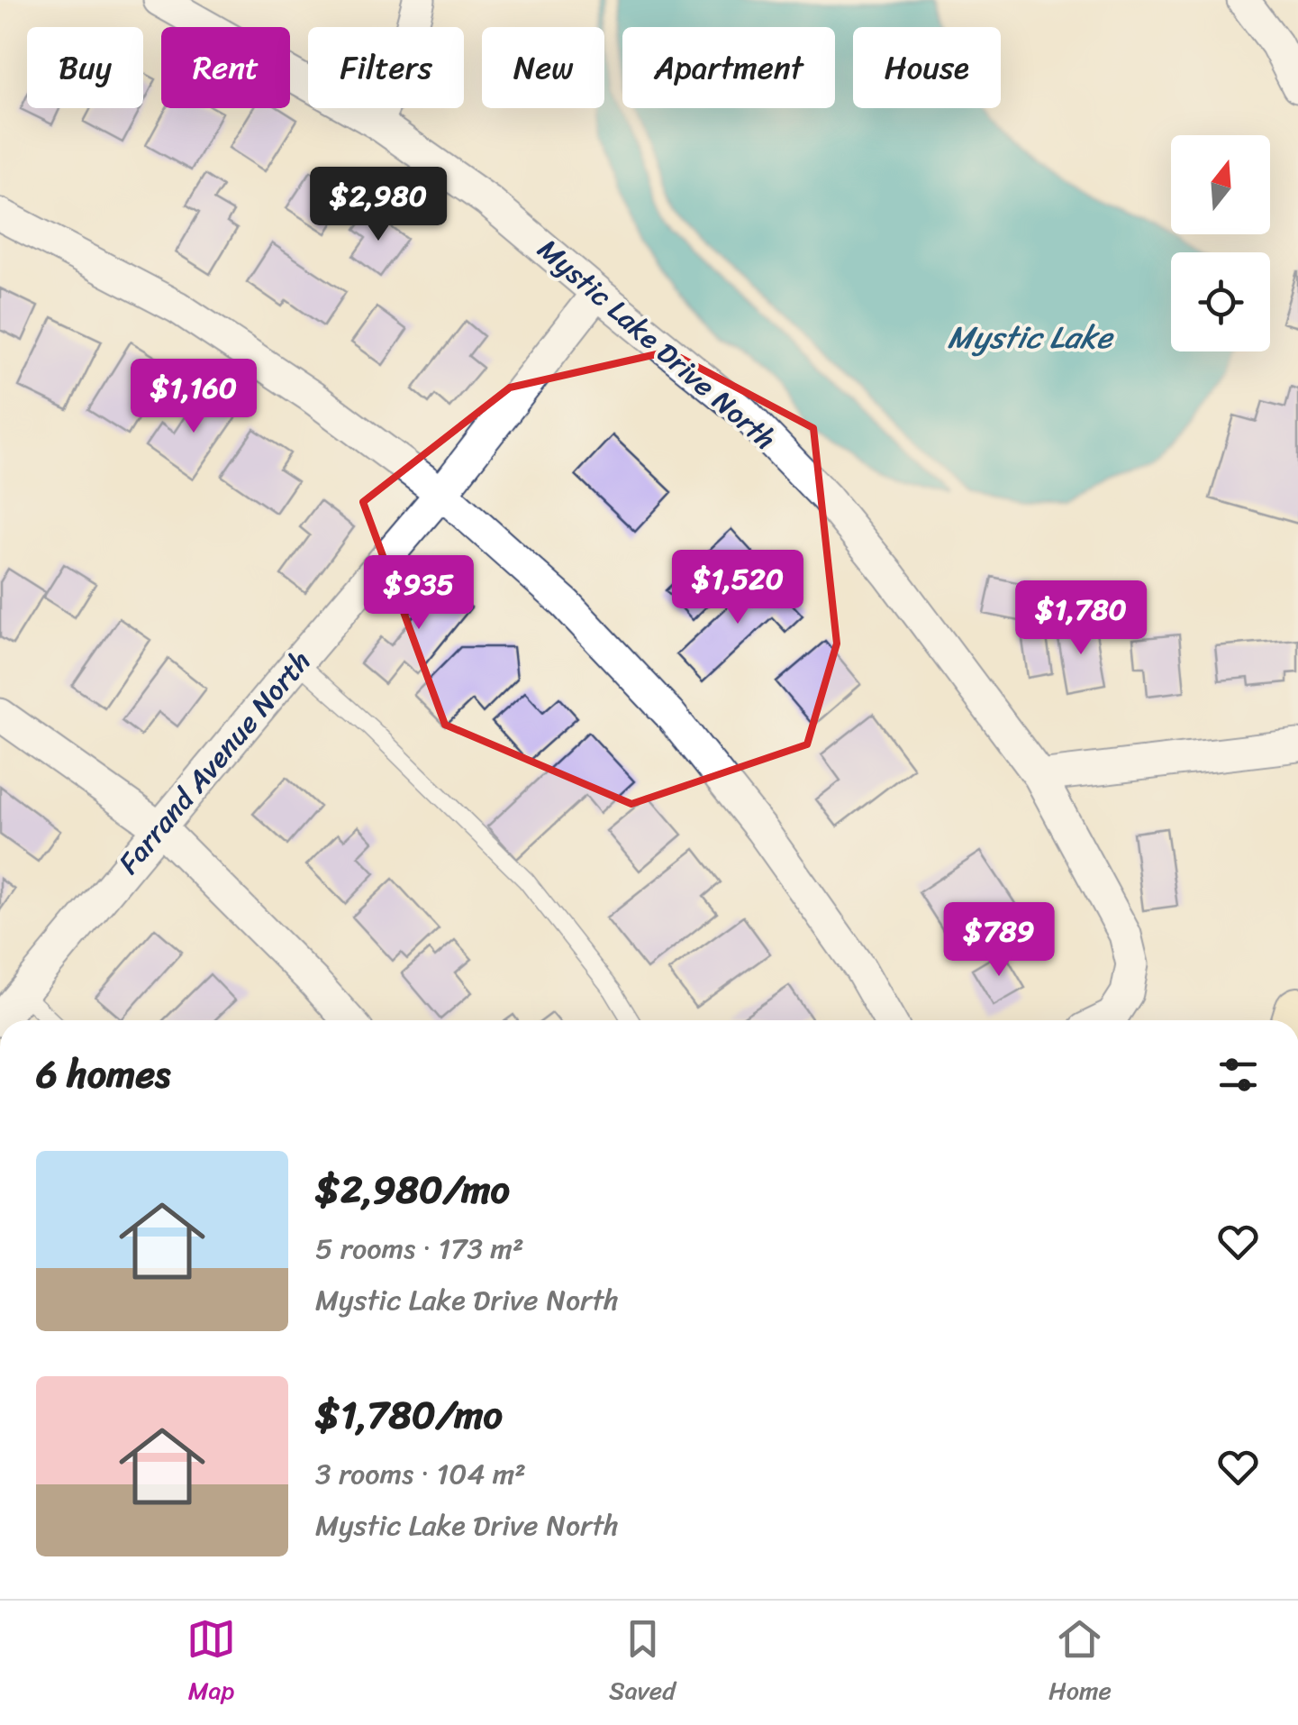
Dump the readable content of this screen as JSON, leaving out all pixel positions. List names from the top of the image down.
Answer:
{
  "streets": {
    "street": ["Mystic Lake Drive North", "Farrand Avenue North"]
  },
  "crossings": [
    ["Mystic Lake Drive North", "Farrand Avenue North"]
  ],
  "water": ["Mystic Lake"],
  "north": "top",
  "page": {
    "chip": [
      "Buy",
      "Rent",
      "Filters",
      "New",
      "Apartment",
      "House"
    ],
    "price": [
      "$2,980",
      "$1,160",
      "$1,520",
      "$935",
      "$1,780",
      "$789"
    ],
    "heading": "6 homes",
    "list": [
      {
        "name": "$2,980/mo",
        "note": "5 rooms · 173 m² · Mystic Lake Drive North"
      },
      {
        "name": "$1,780/mo",
        "note": "3 rooms · 104 m² · Mystic Lake Drive North"
      }
    ],
    "tabs": ["Map", "Saved", "Home"]
  }
}
